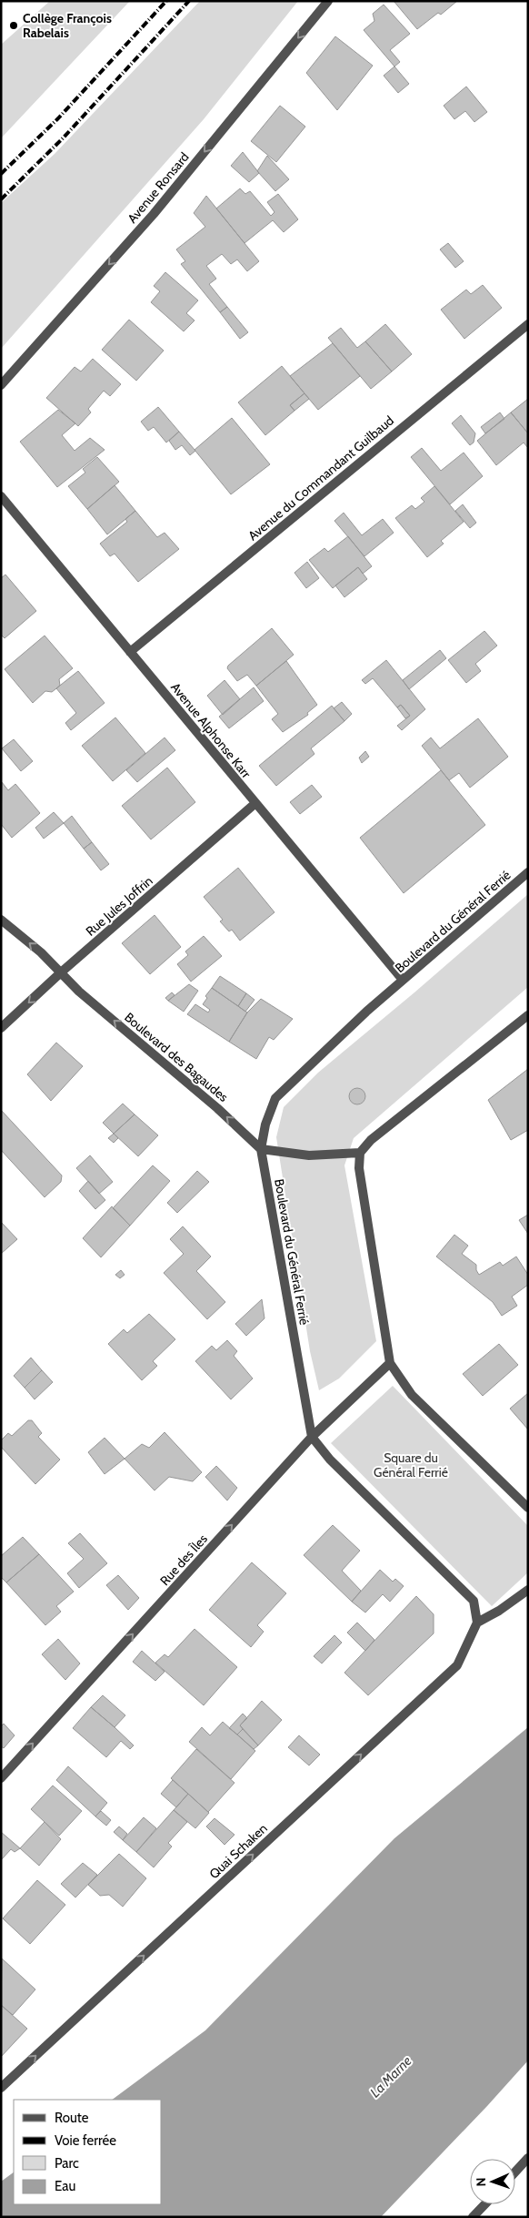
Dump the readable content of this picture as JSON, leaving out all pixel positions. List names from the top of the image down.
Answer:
{
  "streets": {
    "street": [
      "Avenue Ronsard",
      "Avenue du Commandant Guilbaud",
      "Avenue Alphonse Karr",
      "Rue Jules Joffrin",
      "Boulevard du Général Ferrié",
      "Boulevard des Bagaudes",
      "Rue des Îles",
      "Quai Schaken"
    ]
  },
  "crossings": [
    ["Avenue du Commandant Guilbaud", "Avenue Alphonse Karr"],
    ["Avenue Alphonse Karr", "Rue Jules Joffrin"],
    ["Avenue Alphonse Karr", "Boulevard du Général Ferrié"],
    ["Rue Jules Joffrin", "Boulevard des Bagaudes"],
    ["Boulevard du Général Ferrié", "Boulevard des Bagaudes"],
    ["Boulevard du Général Ferrié", "Rue des Îles"],
    ["Boulevard du Général Ferrié", "Quai Schaken"]
  ],
  "one_way": [
    "Avenue Ronsard",
    "Boulevard des Bagaudes",
    "Rue des Îles",
    "Quai Schaken"
  ],
  "water": ["La Marne"],
  "parks": ["Square du Général Ferrié"],
  "places": ["Collège François Rabelais"],
  "legend": [
    "Route",
    "Voie ferrée",
    "Parc",
    "Eau"
  ],
  "north": "left"
}
